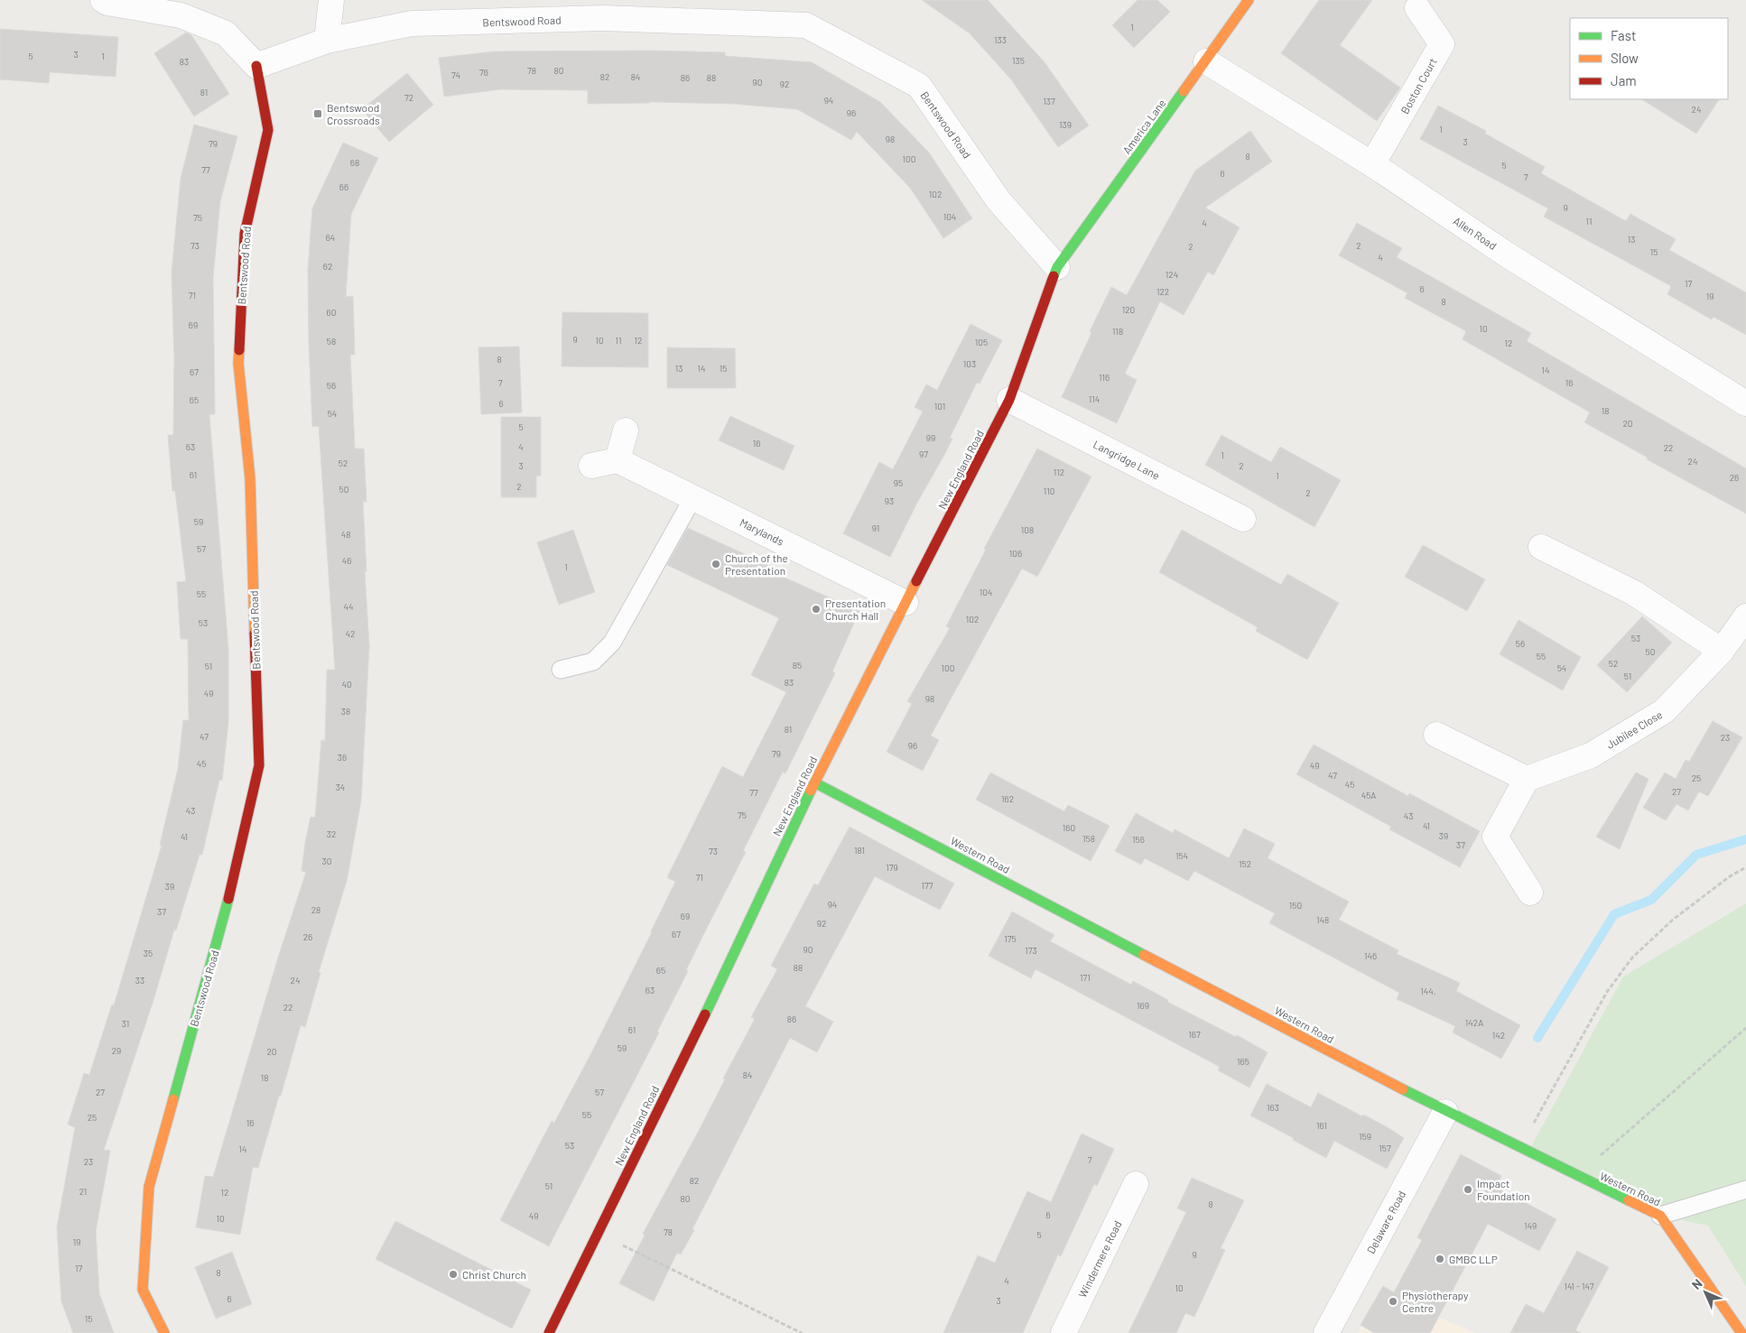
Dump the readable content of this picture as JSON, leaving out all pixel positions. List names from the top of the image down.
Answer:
{
  "streets": {
    "street": [
      "Bentswood Road",
      "Boston Court",
      "America Lane",
      "Allen Road",
      "Langridge Lane",
      "New England Road",
      "Marylands",
      "Jubilee Close",
      "Western Road",
      "Delaware Road",
      "Windermere Road"
    ]
  },
  "crossings": [
    ["Bentswood Road", "America Lane"],
    ["Bentswood Road", "New England Road"],
    ["Boston Court", "Allen Road"],
    ["America Lane", "Allen Road"],
    ["America Lane", "New England Road"],
    ["Langridge Lane", "New England Road"],
    ["New England Road", "Marylands"],
    ["New England Road", "Western Road"],
    ["Western Road", "Delaware Road"]
  ],
  "places": {
    "transit": ["Bentswood Crossroads"],
    "other": [
      "Church of the Presentation",
      "Presentation Church Hall",
      "Impact Foundation",
      "GMBC LLP",
      "Christ Church",
      "Physiotherapy Centre"
    ]
  },
  "house_numbers": [
    "1",
    "133",
    "3",
    "5",
    "1",
    "135",
    "83",
    "78",
    "80",
    "76",
    "74",
    "82",
    "84",
    "86",
    "88",
    "90",
    "92",
    "81",
    "72",
    "94",
    "137",
    "24",
    "96",
    "139",
    "1",
    "98",
    "3",
    "79",
    "8",
    "100",
    "68",
    "5",
    "77",
    "6",
    "7",
    "66",
    "102",
    "9",
    "104",
    "75",
    "11",
    "4",
    "64",
    "13",
    "73",
    "2",
    "2",
    "15",
    "4",
    "62",
    "124",
    "17",
    "6",
    "122",
    "71",
    "19",
    "8",
    "120",
    "60",
    "69",
    "10",
    "118",
    "9",
    "10",
    "11",
    "12",
    "58",
    "105",
    "12",
    "8",
    "103",
    "13",
    "14",
    "15",
    "14",
    "67",
    "116",
    "7",
    "16",
    "56",
    "114",
    "65",
    "6",
    "101",
    "18",
    "54",
    "20",
    "5",
    "99",
    "16",
    "63",
    "4",
    "22",
    "97",
    "1",
    "24",
    "52",
    "3",
    "2",
    "112",
    "61",
    "1",
    "26",
    "95",
    "2",
    "50",
    "110",
    "2",
    "93",
    "59",
    "91",
    "108",
    "48",
    "57",
    "106",
    "46",
    "1",
    "104",
    "55",
    "44",
    "102",
    "53",
    "42",
    "53",
    "56",
    "50",
    "55",
    "52",
    "85",
    "51",
    "100",
    "54",
    "51",
    "83",
    "40",
    "49",
    "98",
    "38",
    "81",
    "47",
    "23",
    "96",
    "79",
    "36",
    "45",
    "49",
    "47",
    "25",
    "45",
    "34",
    "27",
    "77",
    "45A",
    "162",
    "43",
    "75",
    "43",
    "41",
    "160",
    "32",
    "39",
    "41",
    "158",
    "156",
    "37",
    "181",
    "73",
    "154",
    "30",
    "152",
    "179",
    "71",
    "177",
    "39",
    "94",
    "150",
    "28",
    "37",
    "69",
    "148",
    "92",
    "67",
    "26",
    "175",
    "90",
    "173",
    "35",
    "146",
    "88",
    "65",
    "171",
    "33",
    "24",
    "63",
    "144.",
    "169",
    "22",
    "86",
    "142A",
    "31",
    "61",
    "167",
    "142",
    "59",
    "29",
    "20",
    "165",
    "84",
    "18",
    "27",
    "57",
    "163",
    "55",
    "25",
    "16",
    "161",
    "159",
    "53",
    "157",
    "14",
    "7",
    "23",
    "82",
    "51",
    "21",
    "12",
    "80",
    "8",
    "6",
    "49",
    "10",
    "149",
    "78",
    "5",
    "19",
    "9",
    "17",
    "8",
    "4",
    "141 - 147",
    "10",
    "6",
    "3",
    "15"
  ],
  "legend": ["Fast", "Slow", "Jam"],
  "north": "top left"
}
